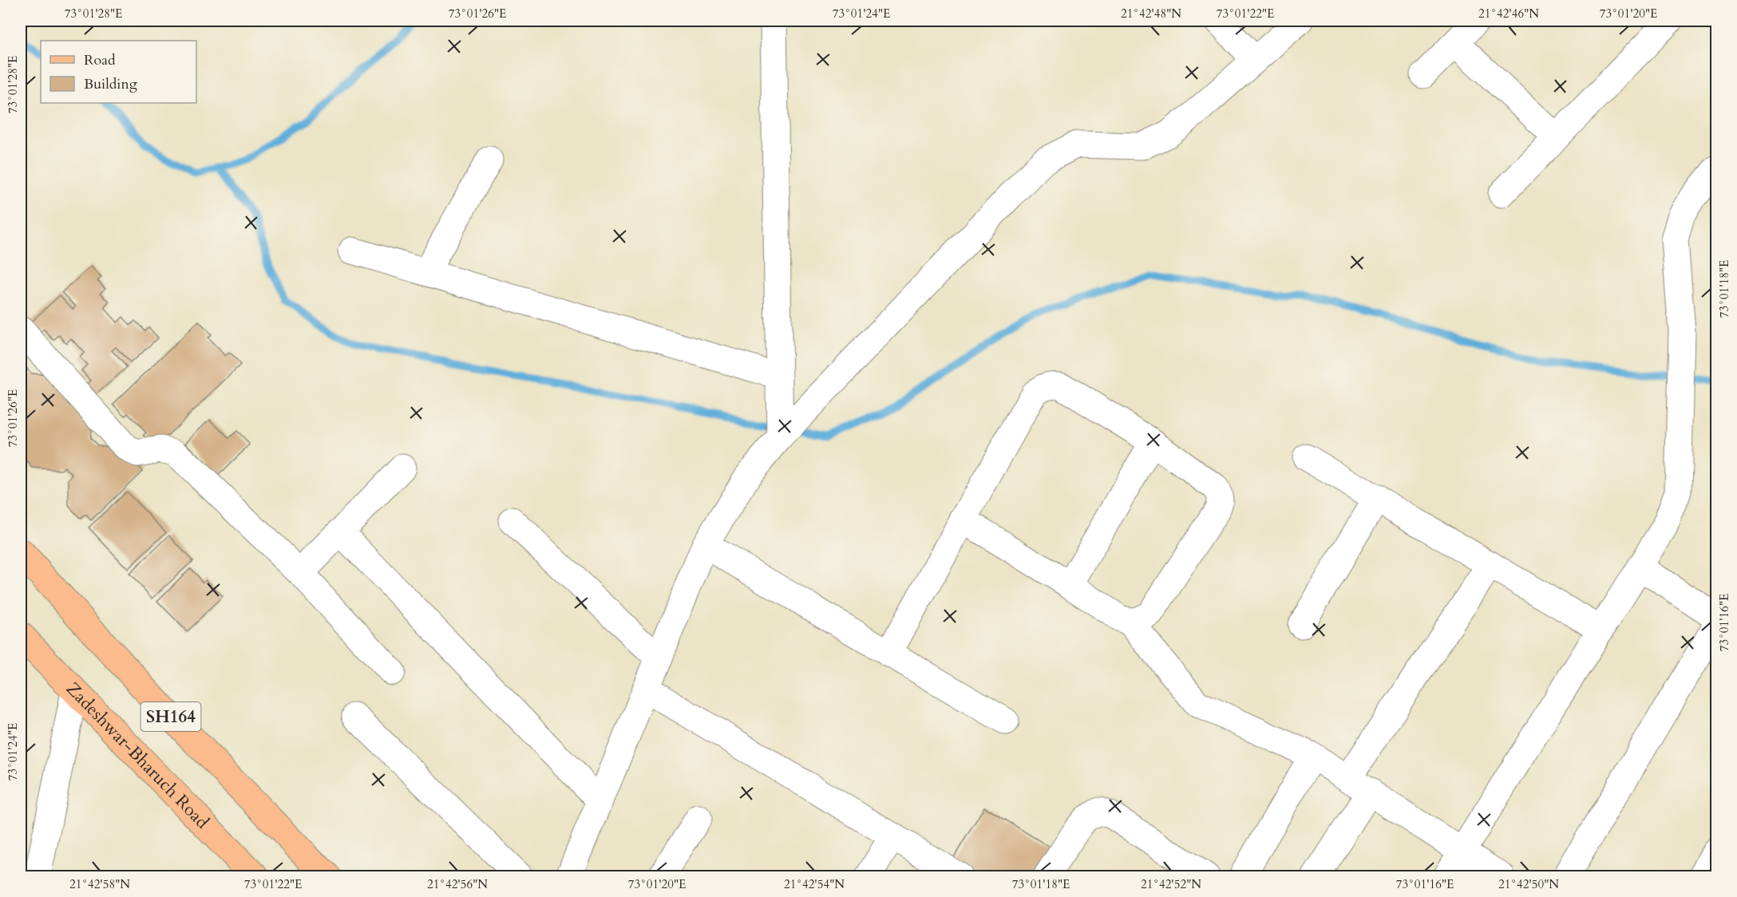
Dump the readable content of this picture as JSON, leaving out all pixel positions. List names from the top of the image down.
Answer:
{
  "streets": {
    "main road": ["SH164", "Zadeshwar-Bharuch Road"]
  },
  "legend": ["Road", "Building"],
  "coordinates": [
    "73°01'28\"E",
    "73°01'26\"E",
    "73°01'24\"E",
    "21°42'48\"N",
    "73°01'22\"E",
    "21°42'46\"N",
    "73°01'20\"E",
    "73°01'18\"E",
    "73°01'16\"E",
    "21°42'58\"N",
    "21°42'56\"N",
    "21°42'54\"N",
    "21°42'52\"N",
    "21°42'50\"N"
  ]
}
